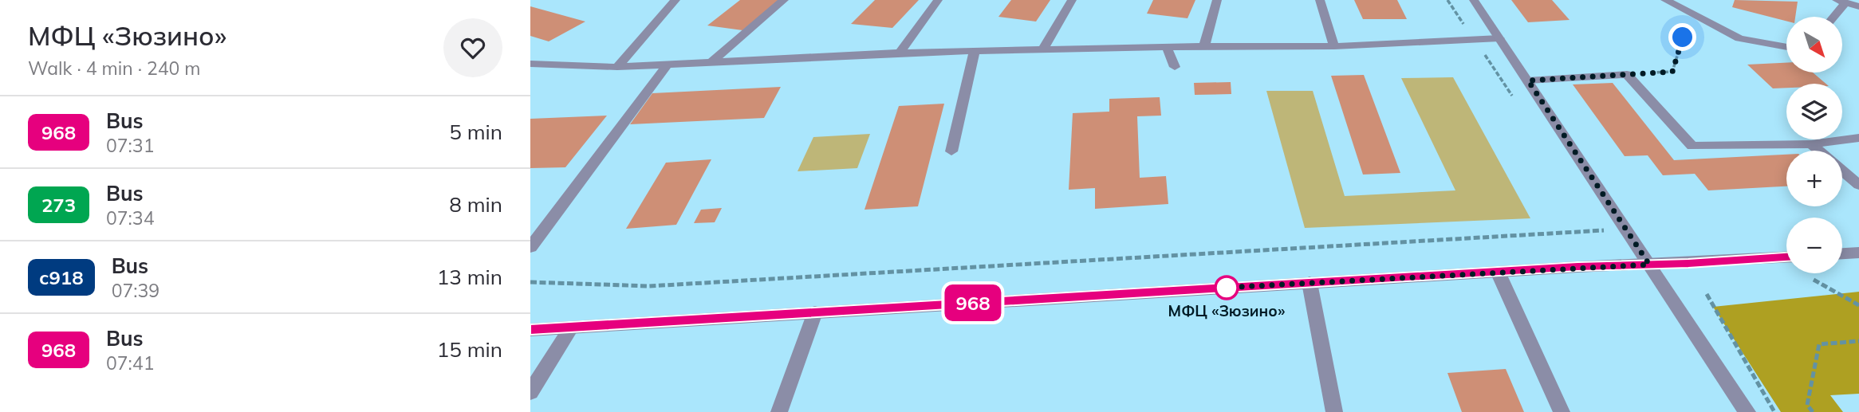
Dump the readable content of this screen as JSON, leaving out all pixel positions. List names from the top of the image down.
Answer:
{
  "places": ["МФЦ «Зюзино»"],
  "lines": ["bus line 968"],
  "north": "bottom right",
  "page": {
    "heading": ["МФЦ «Зюзино»", "Walk · 4 min · 240 m"],
    "on_map": "968",
    "map_buttons": ["+", "−"],
    "list": [
      {
        "mark": "968",
        "name": "Bus",
        "note": "07:31",
        "value": "5 min"
      },
      {
        "mark": "273",
        "name": "Bus",
        "note": "07:34",
        "value": "8 min"
      },
      {
        "mark": "с918",
        "name": "Bus",
        "note": "07:39",
        "value": "13 min"
      },
      {
        "mark": "968",
        "name": "Bus",
        "note": "07:41",
        "value": "15 min"
      }
    ]
  }
}
